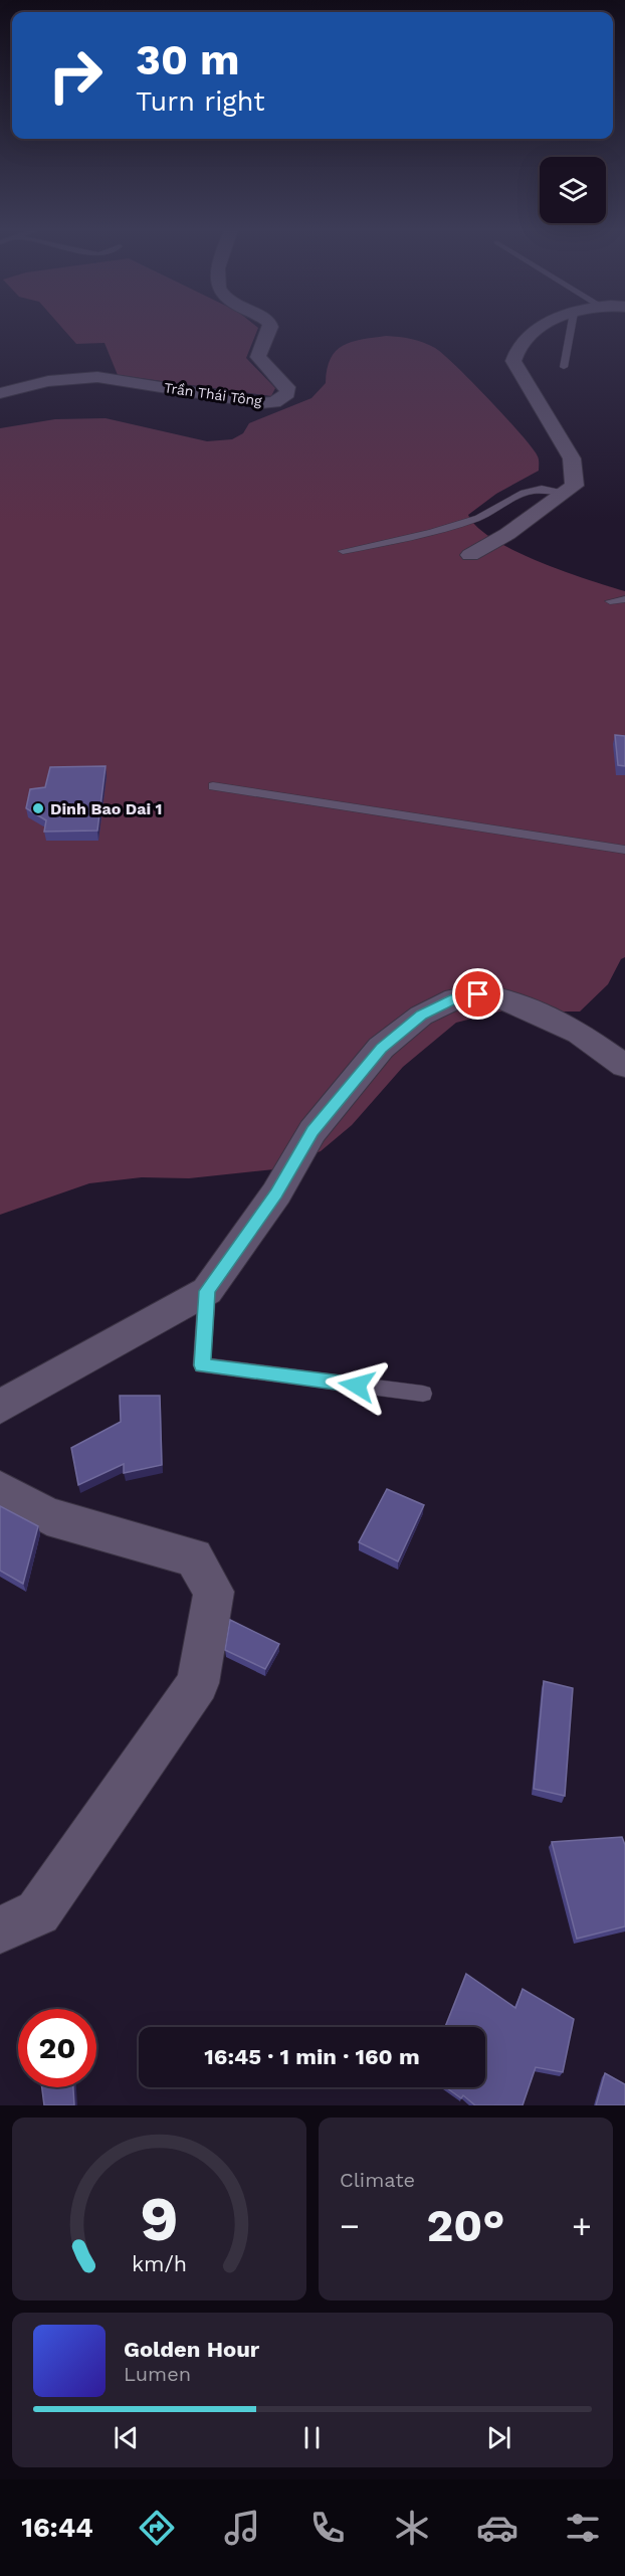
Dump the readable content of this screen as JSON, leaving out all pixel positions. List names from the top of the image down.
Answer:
{
  "streets": {
    "street": ["Trần Thái Tông"]
  },
  "places": ["Dinh Bao Dai 1"],
  "page": {
    "turn": ["30 m", "Turn right"],
    "limit": "20",
    "trip": "16:45 · 1 min · 160 m",
    "tile": "Climate",
    "heat": ["−", "20°", "+"],
    "song": ["Golden Hour", "Lumen"],
    "tabs": "16:44",
    "gauge": ["9", "km/h"]
  }
}
